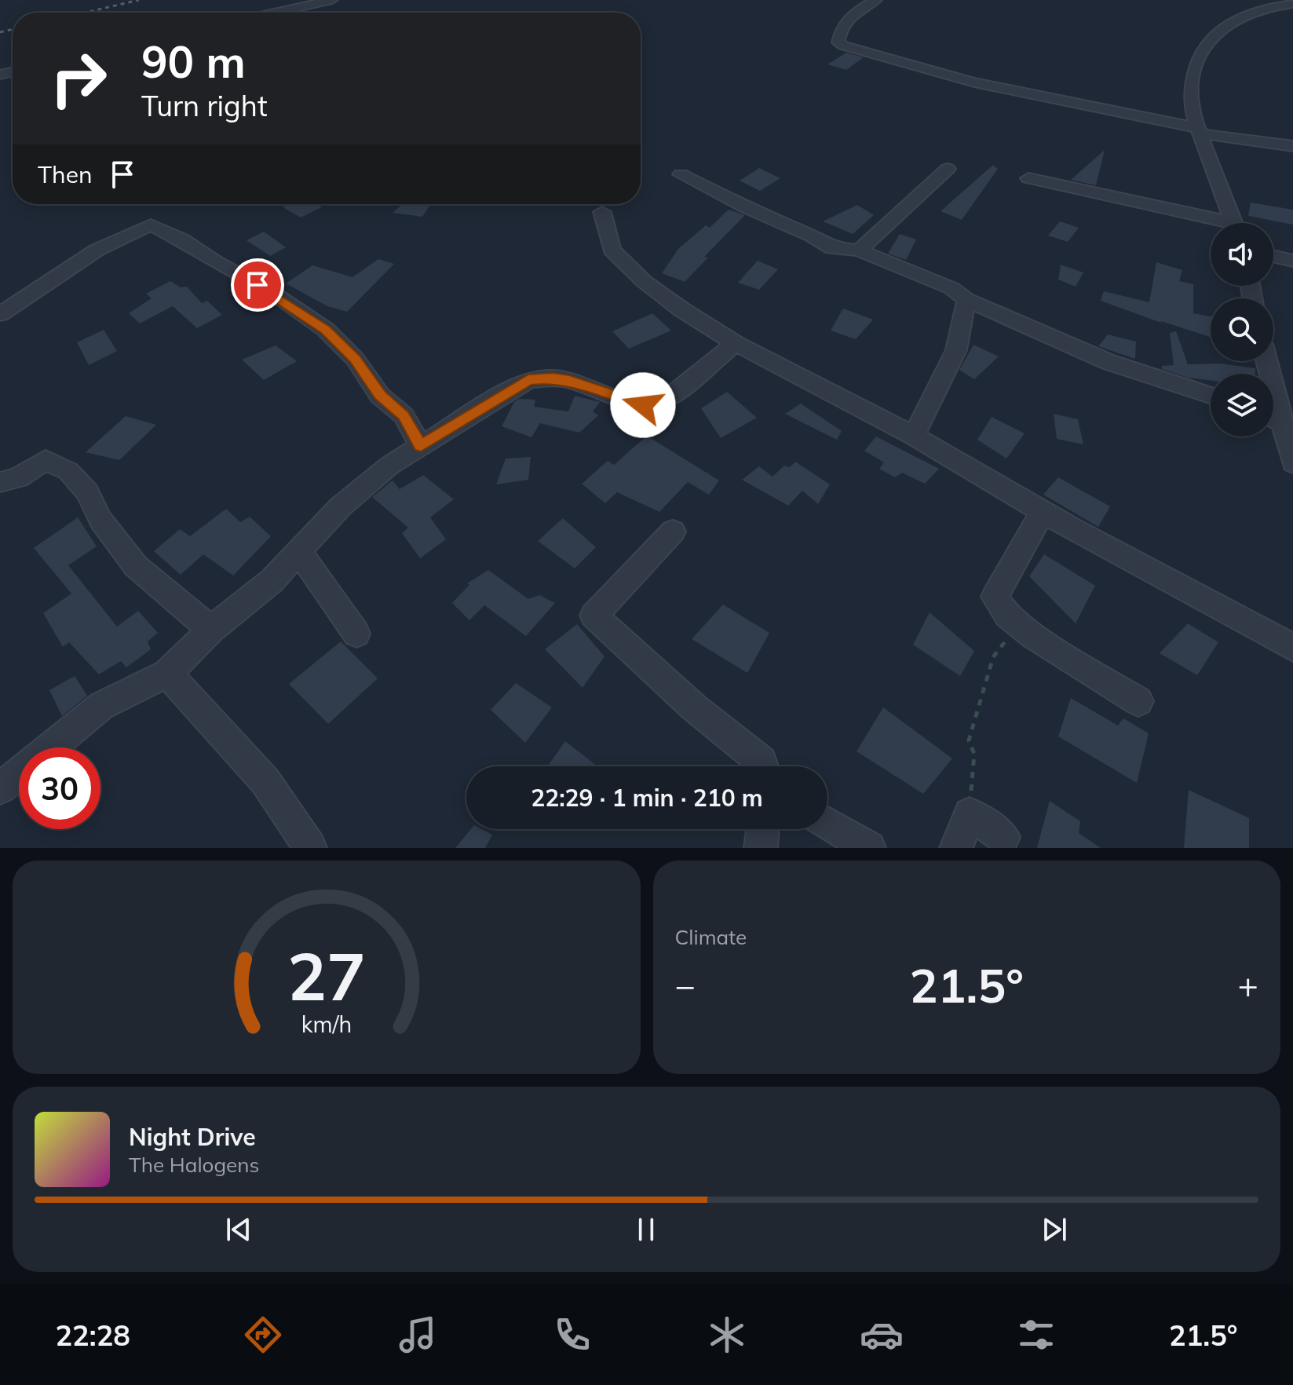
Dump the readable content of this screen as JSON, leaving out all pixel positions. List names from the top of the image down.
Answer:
{
  "page": {
    "turn": ["90 m", "Turn right"],
    "then": "Then",
    "limit": "30",
    "trip": "22:29 · 1 min · 210 m",
    "tile": "Climate",
    "heat": ["−", "21.5°", "+"],
    "song": ["Night Drive", "The Halogens"],
    "tabs": ["22:28", "21.5°"],
    "gauge": ["27", "km/h"]
  }
}
